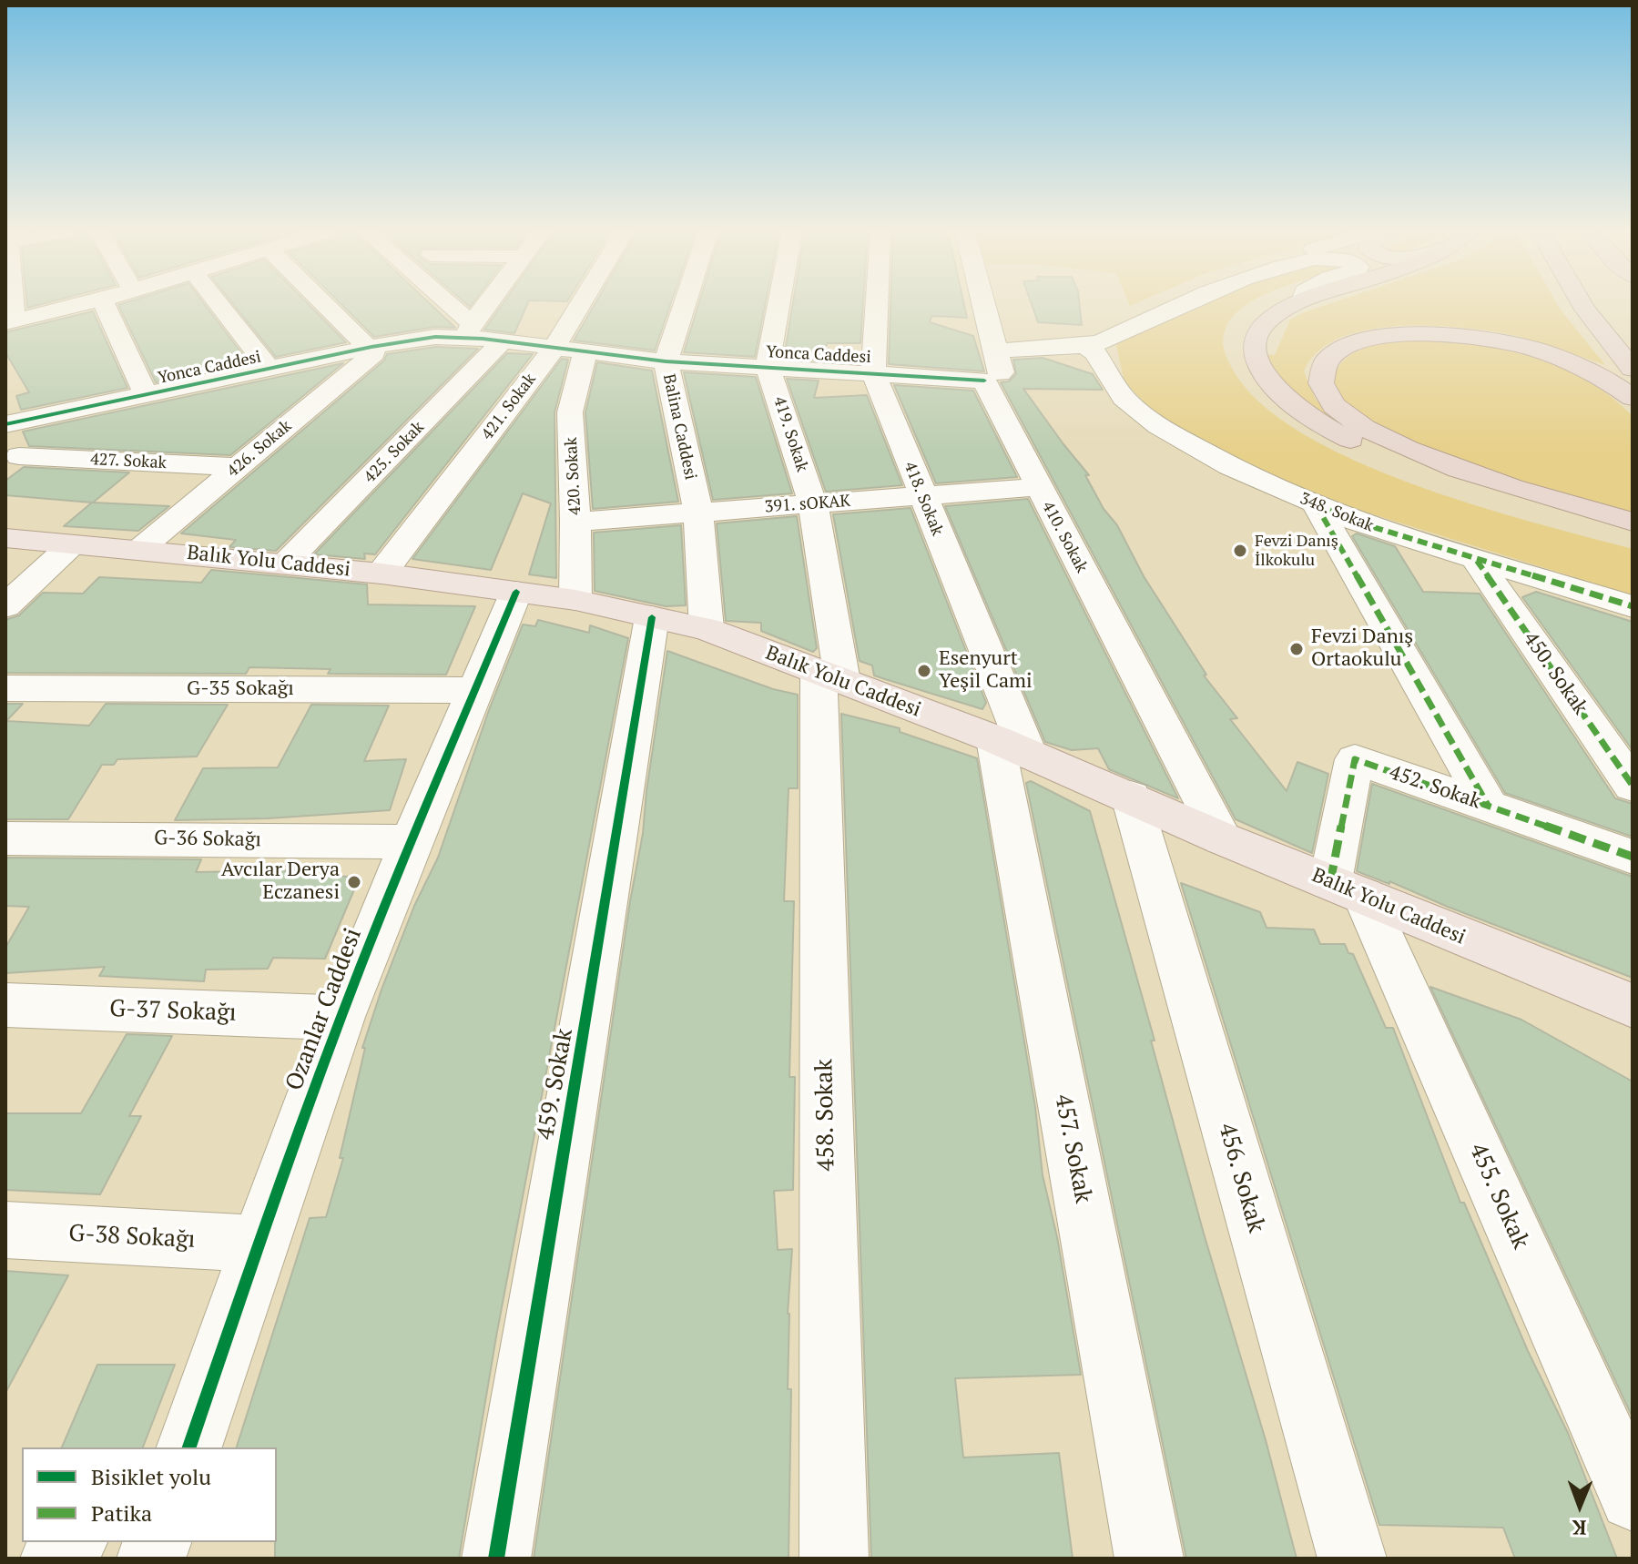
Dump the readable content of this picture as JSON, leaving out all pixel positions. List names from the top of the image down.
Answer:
{
  "streets": {
    "main road": ["Balık Yolu Caddesi"],
    "street": [
      "Yonca Caddesi",
      "421. Sokak",
      "Balina Caddesi",
      "419. Sokak",
      "426. Sokak",
      "425. Sokak",
      "427. Sokak",
      "420. Sokak",
      "418. Sokak",
      "391. sOKAK",
      "348. Sokak",
      "410. Sokak",
      "450. Sokak",
      "G-35 Sokağı",
      "452. Sokak",
      "G-36 Sokağı",
      "Ozanlar Caddesi",
      "G-37 Sokağı",
      "459. Sokak",
      "458. Sokak",
      "457. Sokak",
      "456. Sokak",
      "455. Sokak",
      "G-38 Sokağı"
    ]
  },
  "crossings": [
    ["Yonca Caddesi", "421. Sokak"],
    ["Yonca Caddesi", "Balina Caddesi"],
    ["Yonca Caddesi", "419. Sokak"],
    ["Yonca Caddesi", "426. Sokak"],
    ["Yonca Caddesi", "425. Sokak"],
    ["Yonca Caddesi", "420. Sokak"],
    ["Yonca Caddesi", "418. Sokak"],
    ["Yonca Caddesi", "348. Sokak"],
    ["Yonca Caddesi", "410. Sokak"],
    ["421. Sokak", "Balık Yolu Caddesi"],
    ["Balina Caddesi", "391. sOKAK"],
    ["Balina Caddesi", "Balık Yolu Caddesi"],
    ["419. Sokak", "391. sOKAK"],
    ["419. Sokak", "Balık Yolu Caddesi"],
    ["419. Sokak", "458. Sokak"],
    ["426. Sokak", "427. Sokak"],
    ["426. Sokak", "Balık Yolu Caddesi"],
    ["425. Sokak", "Balık Yolu Caddesi"],
    ["420. Sokak", "391. sOKAK"],
    ["420. Sokak", "Balık Yolu Caddesi"],
    ["418. Sokak", "391. sOKAK"],
    ["418. Sokak", "Balık Yolu Caddesi"],
    ["418. Sokak", "457. Sokak"],
    ["391. sOKAK", "410. Sokak"],
    ["348. Sokak", "450. Sokak"],
    ["410. Sokak", "Balık Yolu Caddesi"],
    ["Balık Yolu Caddesi", "452. Sokak"],
    ["Balık Yolu Caddesi", "Ozanlar Caddesi"],
    ["Balık Yolu Caddesi", "459. Sokak"],
    ["Balık Yolu Caddesi", "458. Sokak"],
    ["Balık Yolu Caddesi", "457. Sokak"],
    ["Balık Yolu Caddesi", "456. Sokak"],
    ["Balık Yolu Caddesi", "455. Sokak"],
    ["G-35 Sokağı", "Ozanlar Caddesi"],
    ["452. Sokak", "455. Sokak"],
    ["G-36 Sokağı", "Ozanlar Caddesi"],
    ["Ozanlar Caddesi", "G-37 Sokağı"],
    ["Ozanlar Caddesi", "G-38 Sokağı"]
  ],
  "places": [
    "Fevzi Danış İlkokulu",
    "Fevzi Danış Ortaokulu",
    "Esenyurt Yeşil Cami",
    "Avcılar Derya Eczanesi"
  ],
  "legend": ["Bisiklet yolu", "Patika"],
  "north": "bottom"
}
